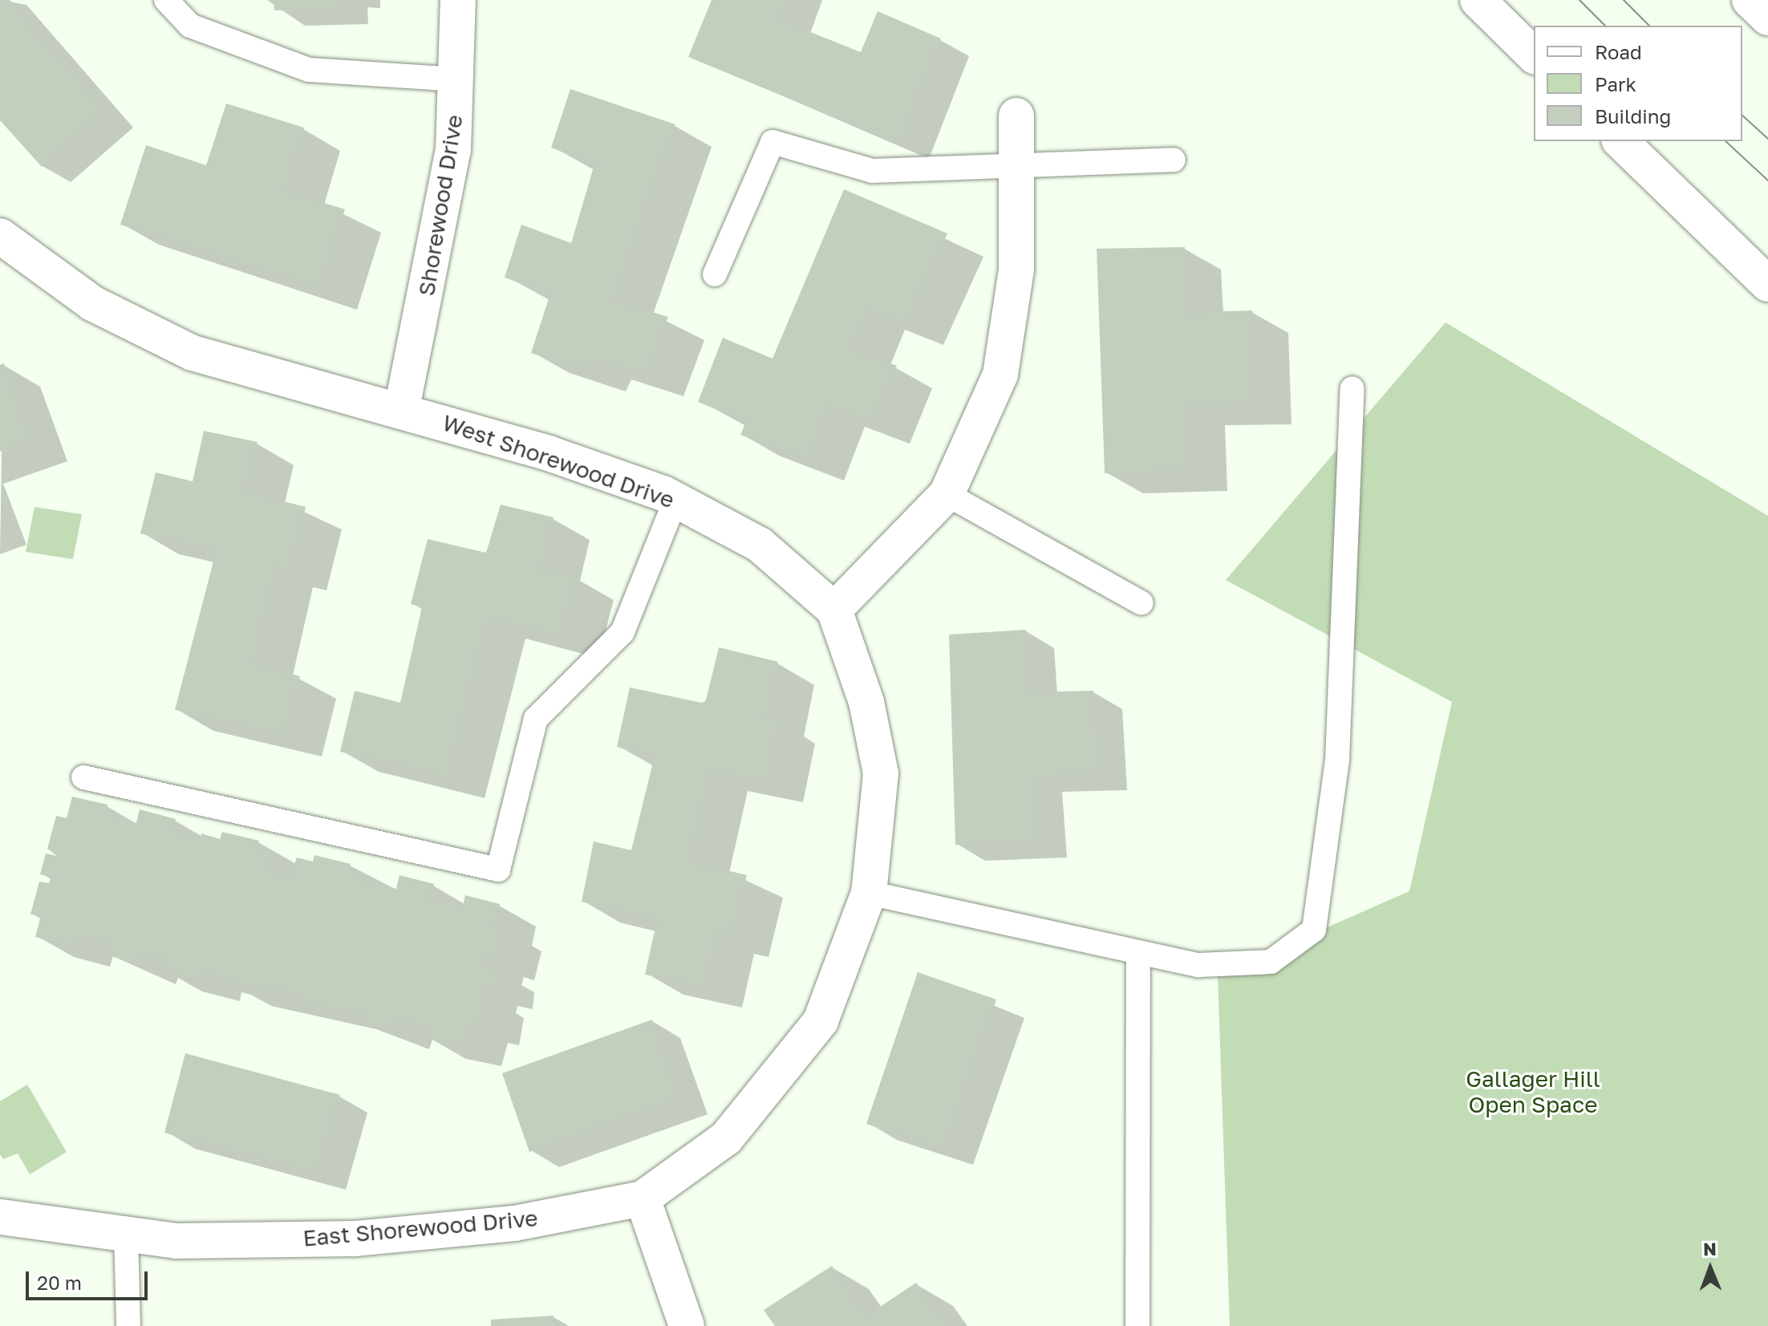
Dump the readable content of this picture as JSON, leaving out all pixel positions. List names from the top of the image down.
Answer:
{
  "streets": {
    "main road": ["Shorewood Drive", "West Shorewood Drive", "East Shorewood Drive"]
  },
  "crossings": [
    ["Shorewood Drive", "West Shorewood Drive"],
    ["West Shorewood Drive", "East Shorewood Drive"]
  ],
  "parks": ["Gallager Hill Open Space"],
  "legend": ["Road", "Park", "Building"],
  "scale_bar": "20 m",
  "north": "top"
}
